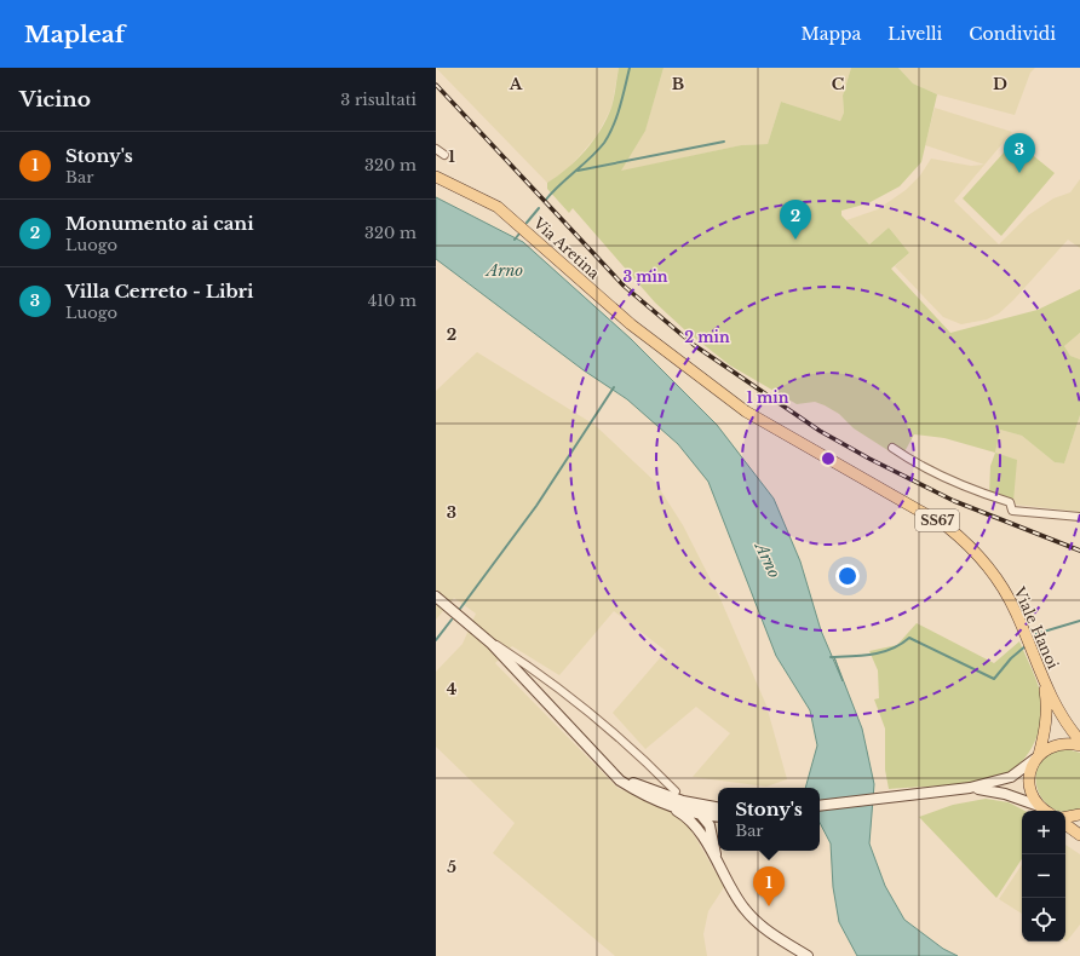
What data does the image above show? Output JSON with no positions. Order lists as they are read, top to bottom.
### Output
{
  "streets": {
    "main road": ["Via Aretina", "SS67", "Viale Hanoi"]
  },
  "crossings": [
    ["Via Aretina", "Viale Hanoi"]
  ],
  "water": ["Arno"],
  "page": {
    "header": "Mapleaf",
    "nav": ["Mappa", "Livelli", "Condividi"],
    "heading": ["Vicino", "3 risultati"],
    "list": [
      {
        "mark": "1",
        "name": "Stony's",
        "note": "Bar",
        "value": "320 m"
      },
      {
        "mark": "2",
        "name": "Monumento ai cani",
        "note": "Luogo",
        "value": "320 m"
      },
      {
        "mark": "3",
        "name": "Villa Cerreto - Libri",
        "note": "Luogo",
        "value": "410 m"
      }
    ],
    "pins": ["3", "2", "1"],
    "popup": ["Stony's", "Bar"],
    "map_buttons": ["+", "−"]
  },
  "grid": {
    "columns": [
      "A",
      "B",
      "C",
      "D"
    ],
    "rows": [
      "1",
      "2",
      "3",
      "4",
      "5"
    ]
  },
  "rings": ["3 min", "2 min", "1 min"]
}
